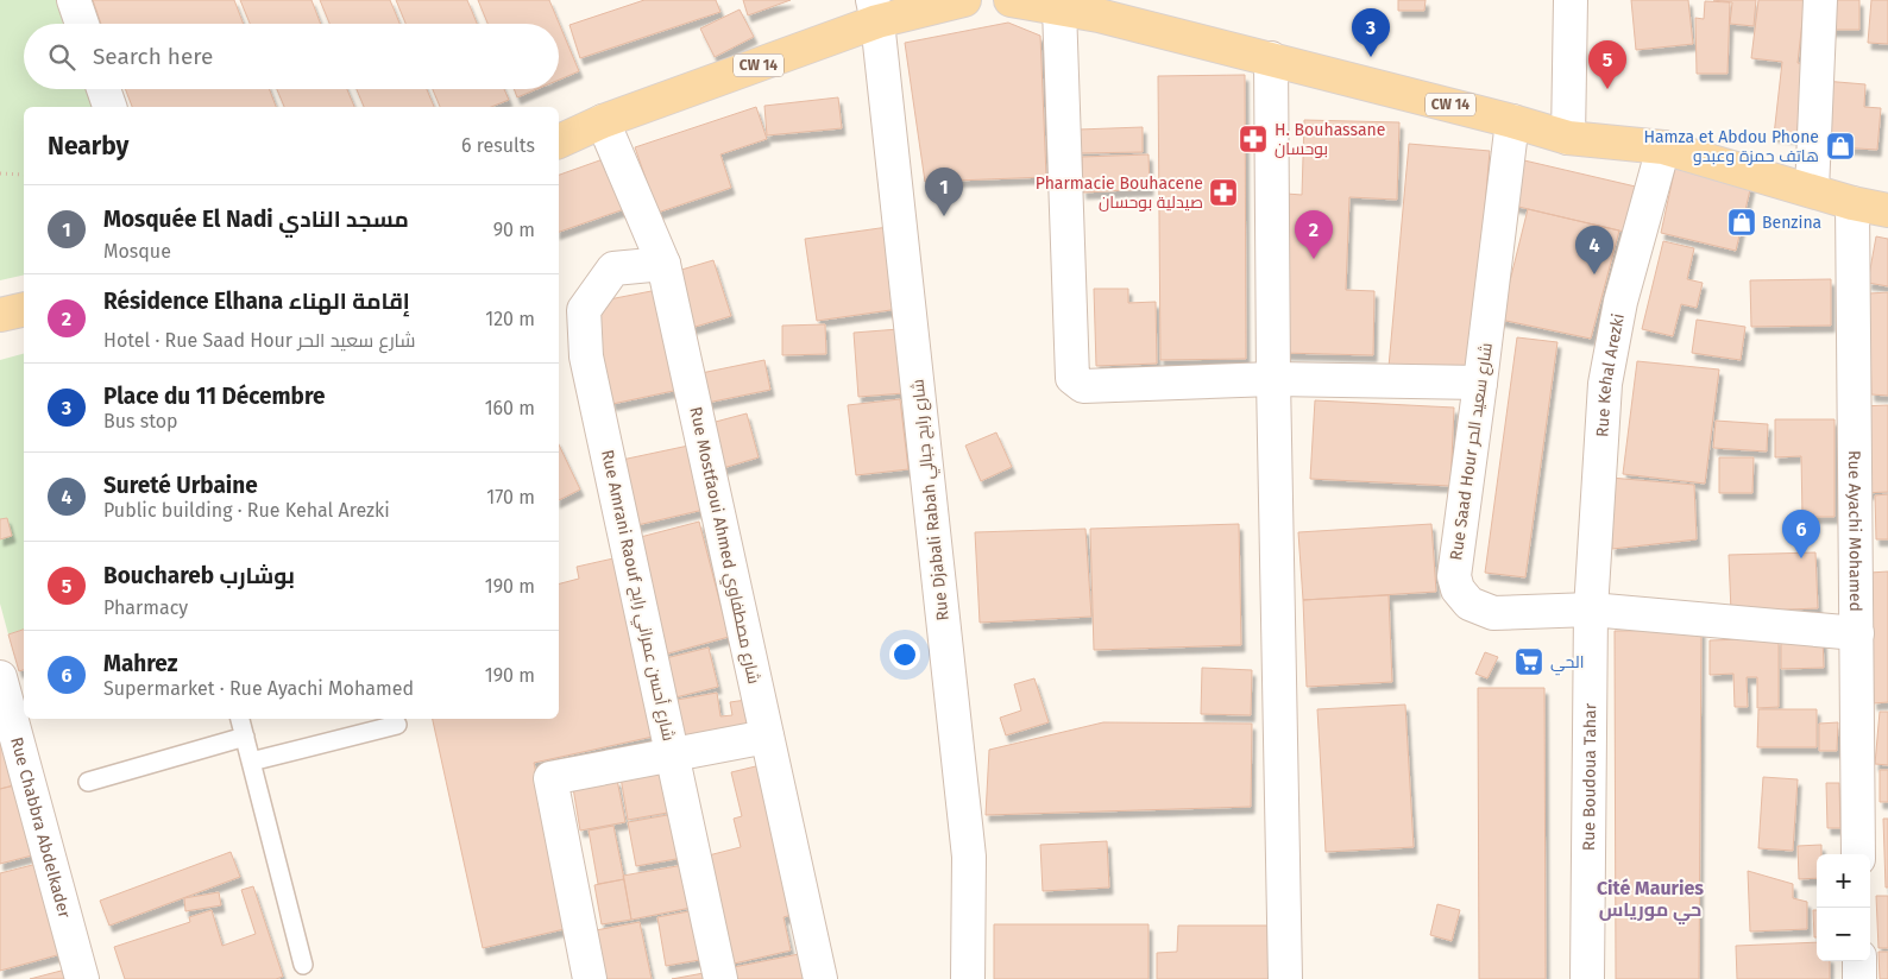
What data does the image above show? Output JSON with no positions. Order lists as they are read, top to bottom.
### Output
{
  "streets": {
    "main road": ["CW 14"],
    "street": [
      "Rue Kehal Arezki",
      "Rue Saad Hour شارع سعيد الحر",
      "Rue Djabali Rabah شارع رابح جبالي",
      "Rue Ayachi Mohamed",
      "Rue Mostfaoui Ahmed شارع مصطفاوي",
      "Rue Amrani Raouf شارع أحسن عمراني رابح",
      "Rue Boudoua Tahar",
      "Rue Chabbra Abdelkader"
    ]
  },
  "crossings": [
    ["CW 14", "Rue Kehal Arezki"],
    ["CW 14", "Rue Saad Hour شارع سعيد الحر"],
    ["CW 14", "Rue Djabali Rabah شارع رابح جبالي"],
    ["CW 14", "Rue Ayachi Mohamed"],
    ["CW 14", "Rue Mostfaoui Ahmed شارع مصطفاوي"],
    ["Rue Kehal Arezki", "Rue Saad Hour شارع سعيد الحر"],
    ["Rue Kehal Arezki", "Rue Boudoua Tahar"],
    ["Rue Saad Hour شارع سعيد الحر", "Rue Ayachi Mohamed"],
    ["Rue Saad Hour شارع سعيد الحر", "Rue Boudoua Tahar"],
    ["Rue Mostfaoui Ahmed شارع مصطفاوي", "Rue Amrani Raouf شارع أحسن عمراني رابح"]
  ],
  "districts": ["Cité Mauries حي مورياس"],
  "places": {
    "pharmacy": ["H. Bouhassane بوحسان", "Pharmacie Bouhacene صيدلية بوحسان"],
    "shop": ["Hamza et Abdou Phone هاتف حمزة وعبدو", "Benzina"],
    "supermarket": ["الحي"]
  },
  "page": {
    "pins": [
      "3",
      "5",
      "1",
      "2",
      "4",
      "6"
    ],
    "search": "Search here",
    "heading": ["Nearby", "6 results"],
    "list": [
      {
        "mark": "1",
        "name": "Mosquée El Nadi مسجد النادي",
        "note": "Mosque",
        "value": "90 m"
      },
      {
        "mark": "2",
        "name": "Résidence Elhana إقامة الهناء",
        "note": "Hotel · Rue Saad Hour شارع سعيد الحر",
        "value": "120 m"
      },
      {
        "mark": "3",
        "name": "Place du 11 Décembre",
        "note": "Bus stop",
        "value": "160 m"
      },
      {
        "mark": "4",
        "name": "Sureté Urbaine",
        "note": "Public building · Rue Kehal Arezki",
        "value": "170 m"
      },
      {
        "mark": "5",
        "name": "Bouchareb بوشارب",
        "note": "Pharmacy",
        "value": "190 m"
      },
      {
        "mark": "6",
        "name": "Mahrez",
        "note": "Supermarket · Rue Ayachi Mohamed",
        "value": "190 m"
      }
    ],
    "map_buttons": ["+", "−"]
  }
}
